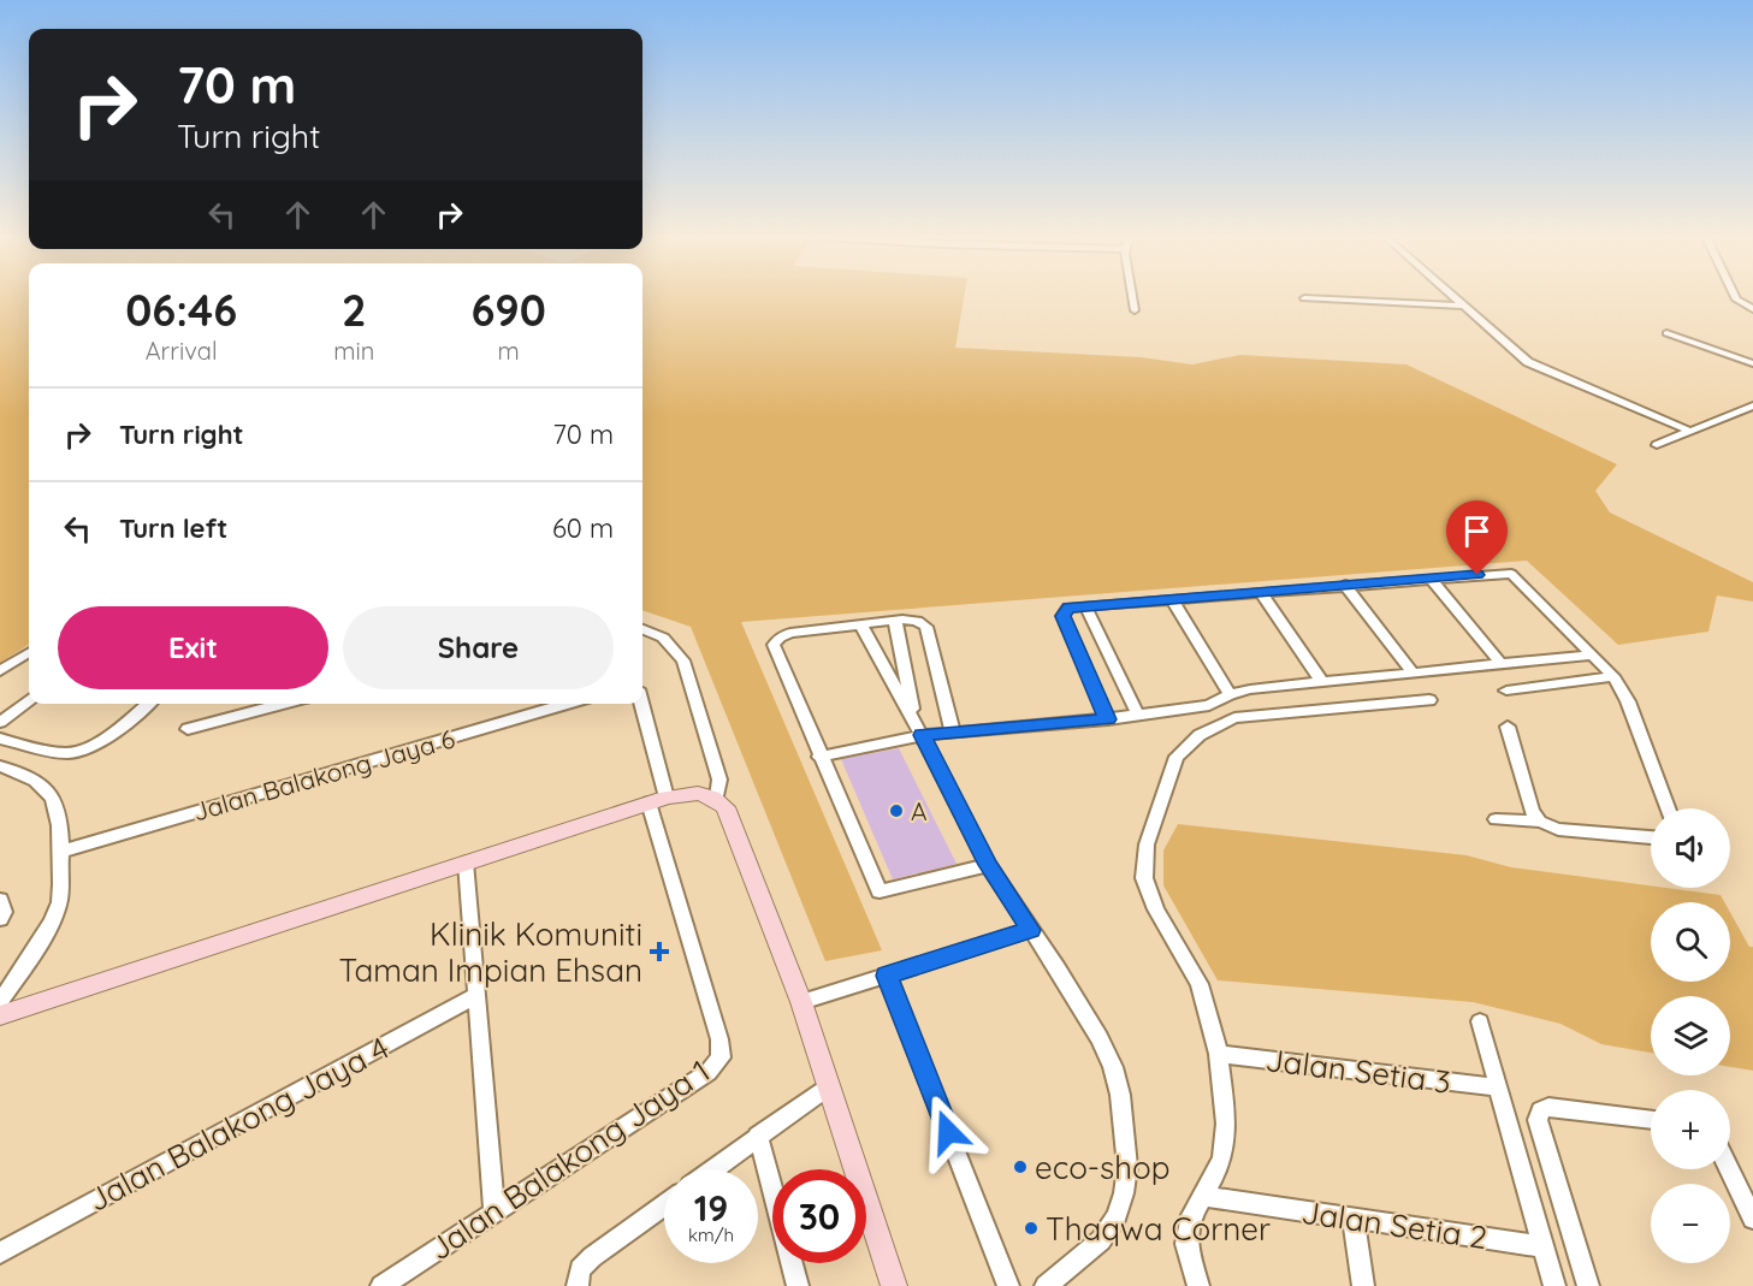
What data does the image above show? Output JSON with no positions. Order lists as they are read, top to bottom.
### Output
{
  "streets": {
    "street": [
      "Jalan Balakong Jaya 6",
      "Jalan Setia 3",
      "Jalan Balakong Jaya 4",
      "Jalan Balakong Jaya 1",
      "Jalan Setia 2"
    ]
  },
  "places": {
    "other": ["A", "eco-shop", "Thaqwa Corner"],
    "health": ["Klinik Komuniti Taman Impian Ehsan"]
  },
  "page": {
    "turn": ["70 m", "Turn right"],
    "eta": [
      "06:46",
      "Arrival",
      "2",
      "min",
      "690",
      "m"
    ],
    "list": [
      {
        "name": "Turn right",
        "value": "70 m"
      },
      {
        "name": "Turn left",
        "value": "60 m"
      }
    ],
    "buttons": ["Exit", "Share"],
    "map_buttons": ["+", "−"],
    "speed": "19 km/h",
    "limit": "30"
  }
}
